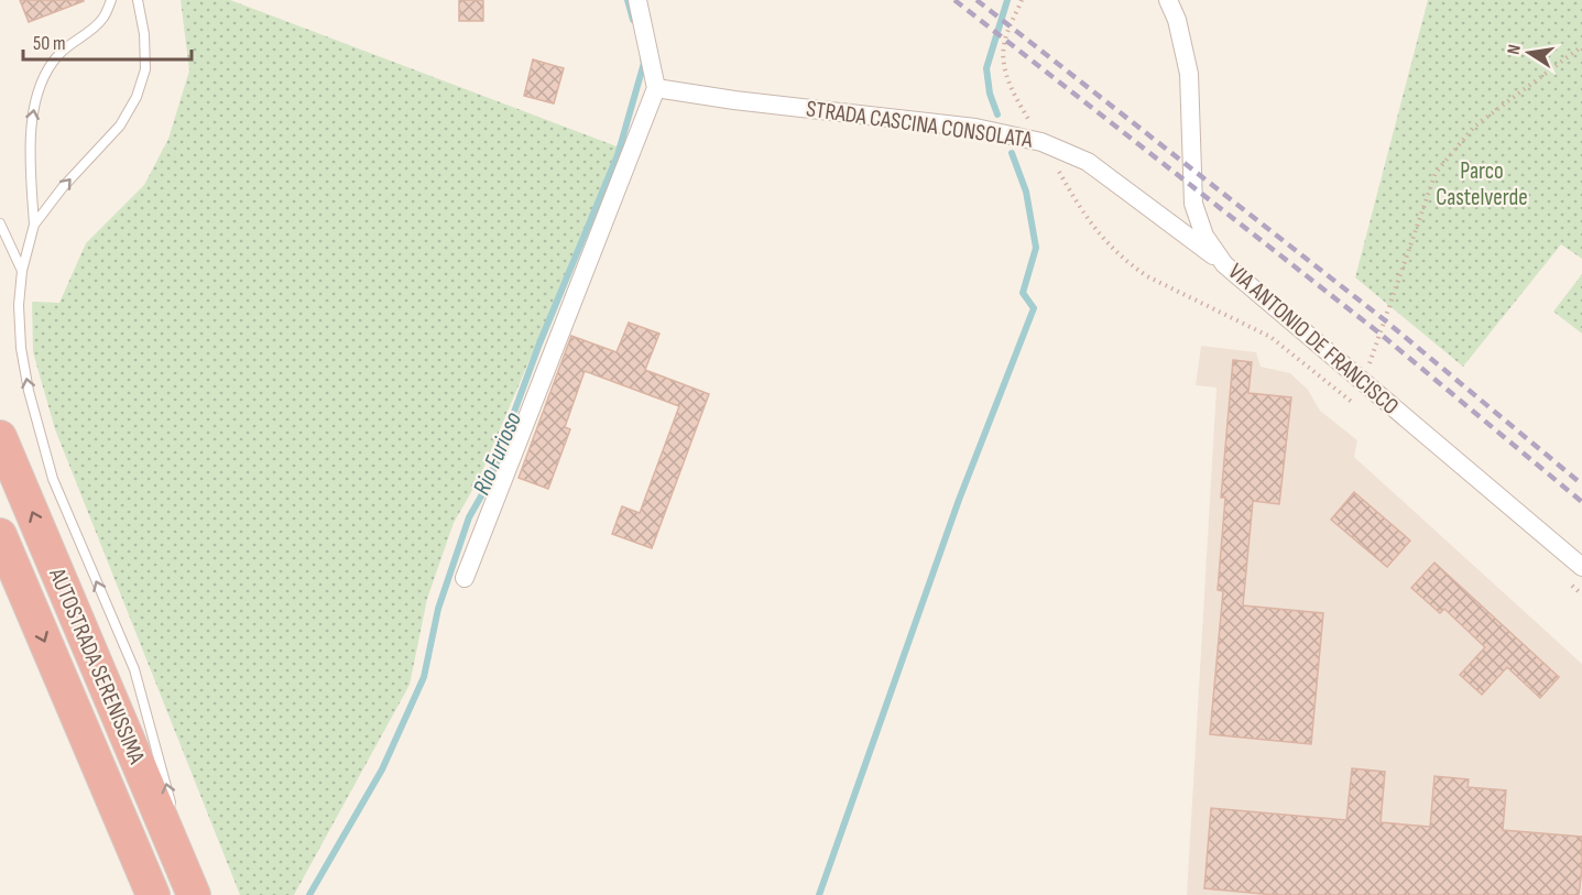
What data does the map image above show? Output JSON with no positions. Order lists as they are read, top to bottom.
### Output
{
  "streets": {
    "highway": ["AUTOSTRADA SERENISSIMA"],
    "street": ["STRADA CASCINA CONSOLATA", "VIA ANTONIO DE FRANCISCO"]
  },
  "crossings": [
    ["STRADA CASCINA CONSOLATA", "VIA ANTONIO DE FRANCISCO"]
  ],
  "water": ["Rio Furioso"],
  "parks": ["Parco Castelverde"],
  "scale_bar": "50 m",
  "north": "left"
}
